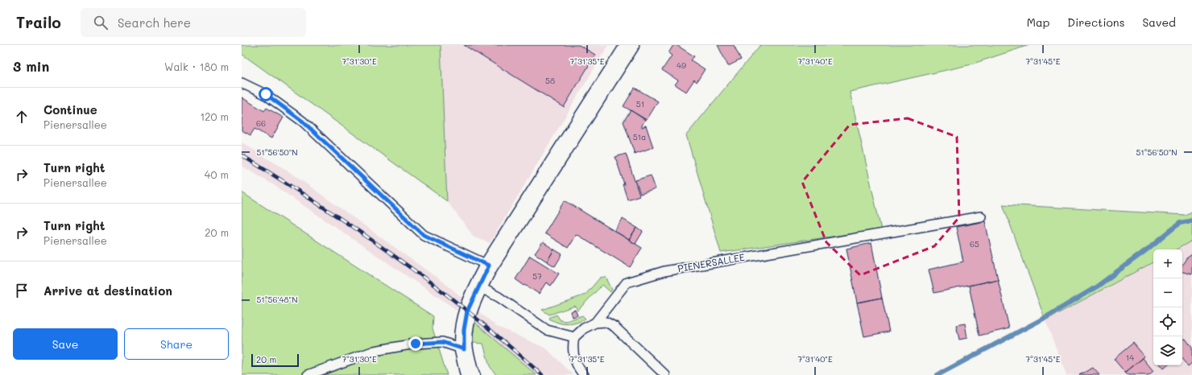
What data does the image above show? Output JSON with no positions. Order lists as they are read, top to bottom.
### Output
{
  "streets": {
    "lane": ["PIENERSALLEE"]
  },
  "house_numbers": [
    "49",
    "58",
    "51",
    "66",
    "51a",
    "65",
    "57",
    "14"
  ],
  "scale_bar": "20 m",
  "page": {
    "header": "Trailo",
    "search": "Search here",
    "nav": ["Map", "Directions", "Saved"],
    "heading": ["3 min", "Walk · 180 m"],
    "list": [
      ["Continue", "Pienersallee", "120 m"],
      ["Turn right", "Pienersallee", "40 m"],
      ["Turn right", "Pienersallee", "20 m"],
      "Arrive at destination"
    ],
    "map_buttons": ["+", "−"],
    "buttons": ["Save", "Share"],
    "scale": "20 m"
  },
  "coordinates": [
    "7°31'30\"E",
    "7°31'35\"E",
    "7°31'40\"E",
    "7°31'45\"E",
    "51°56'50\"N",
    "51°56'48\"N"
  ]
}
